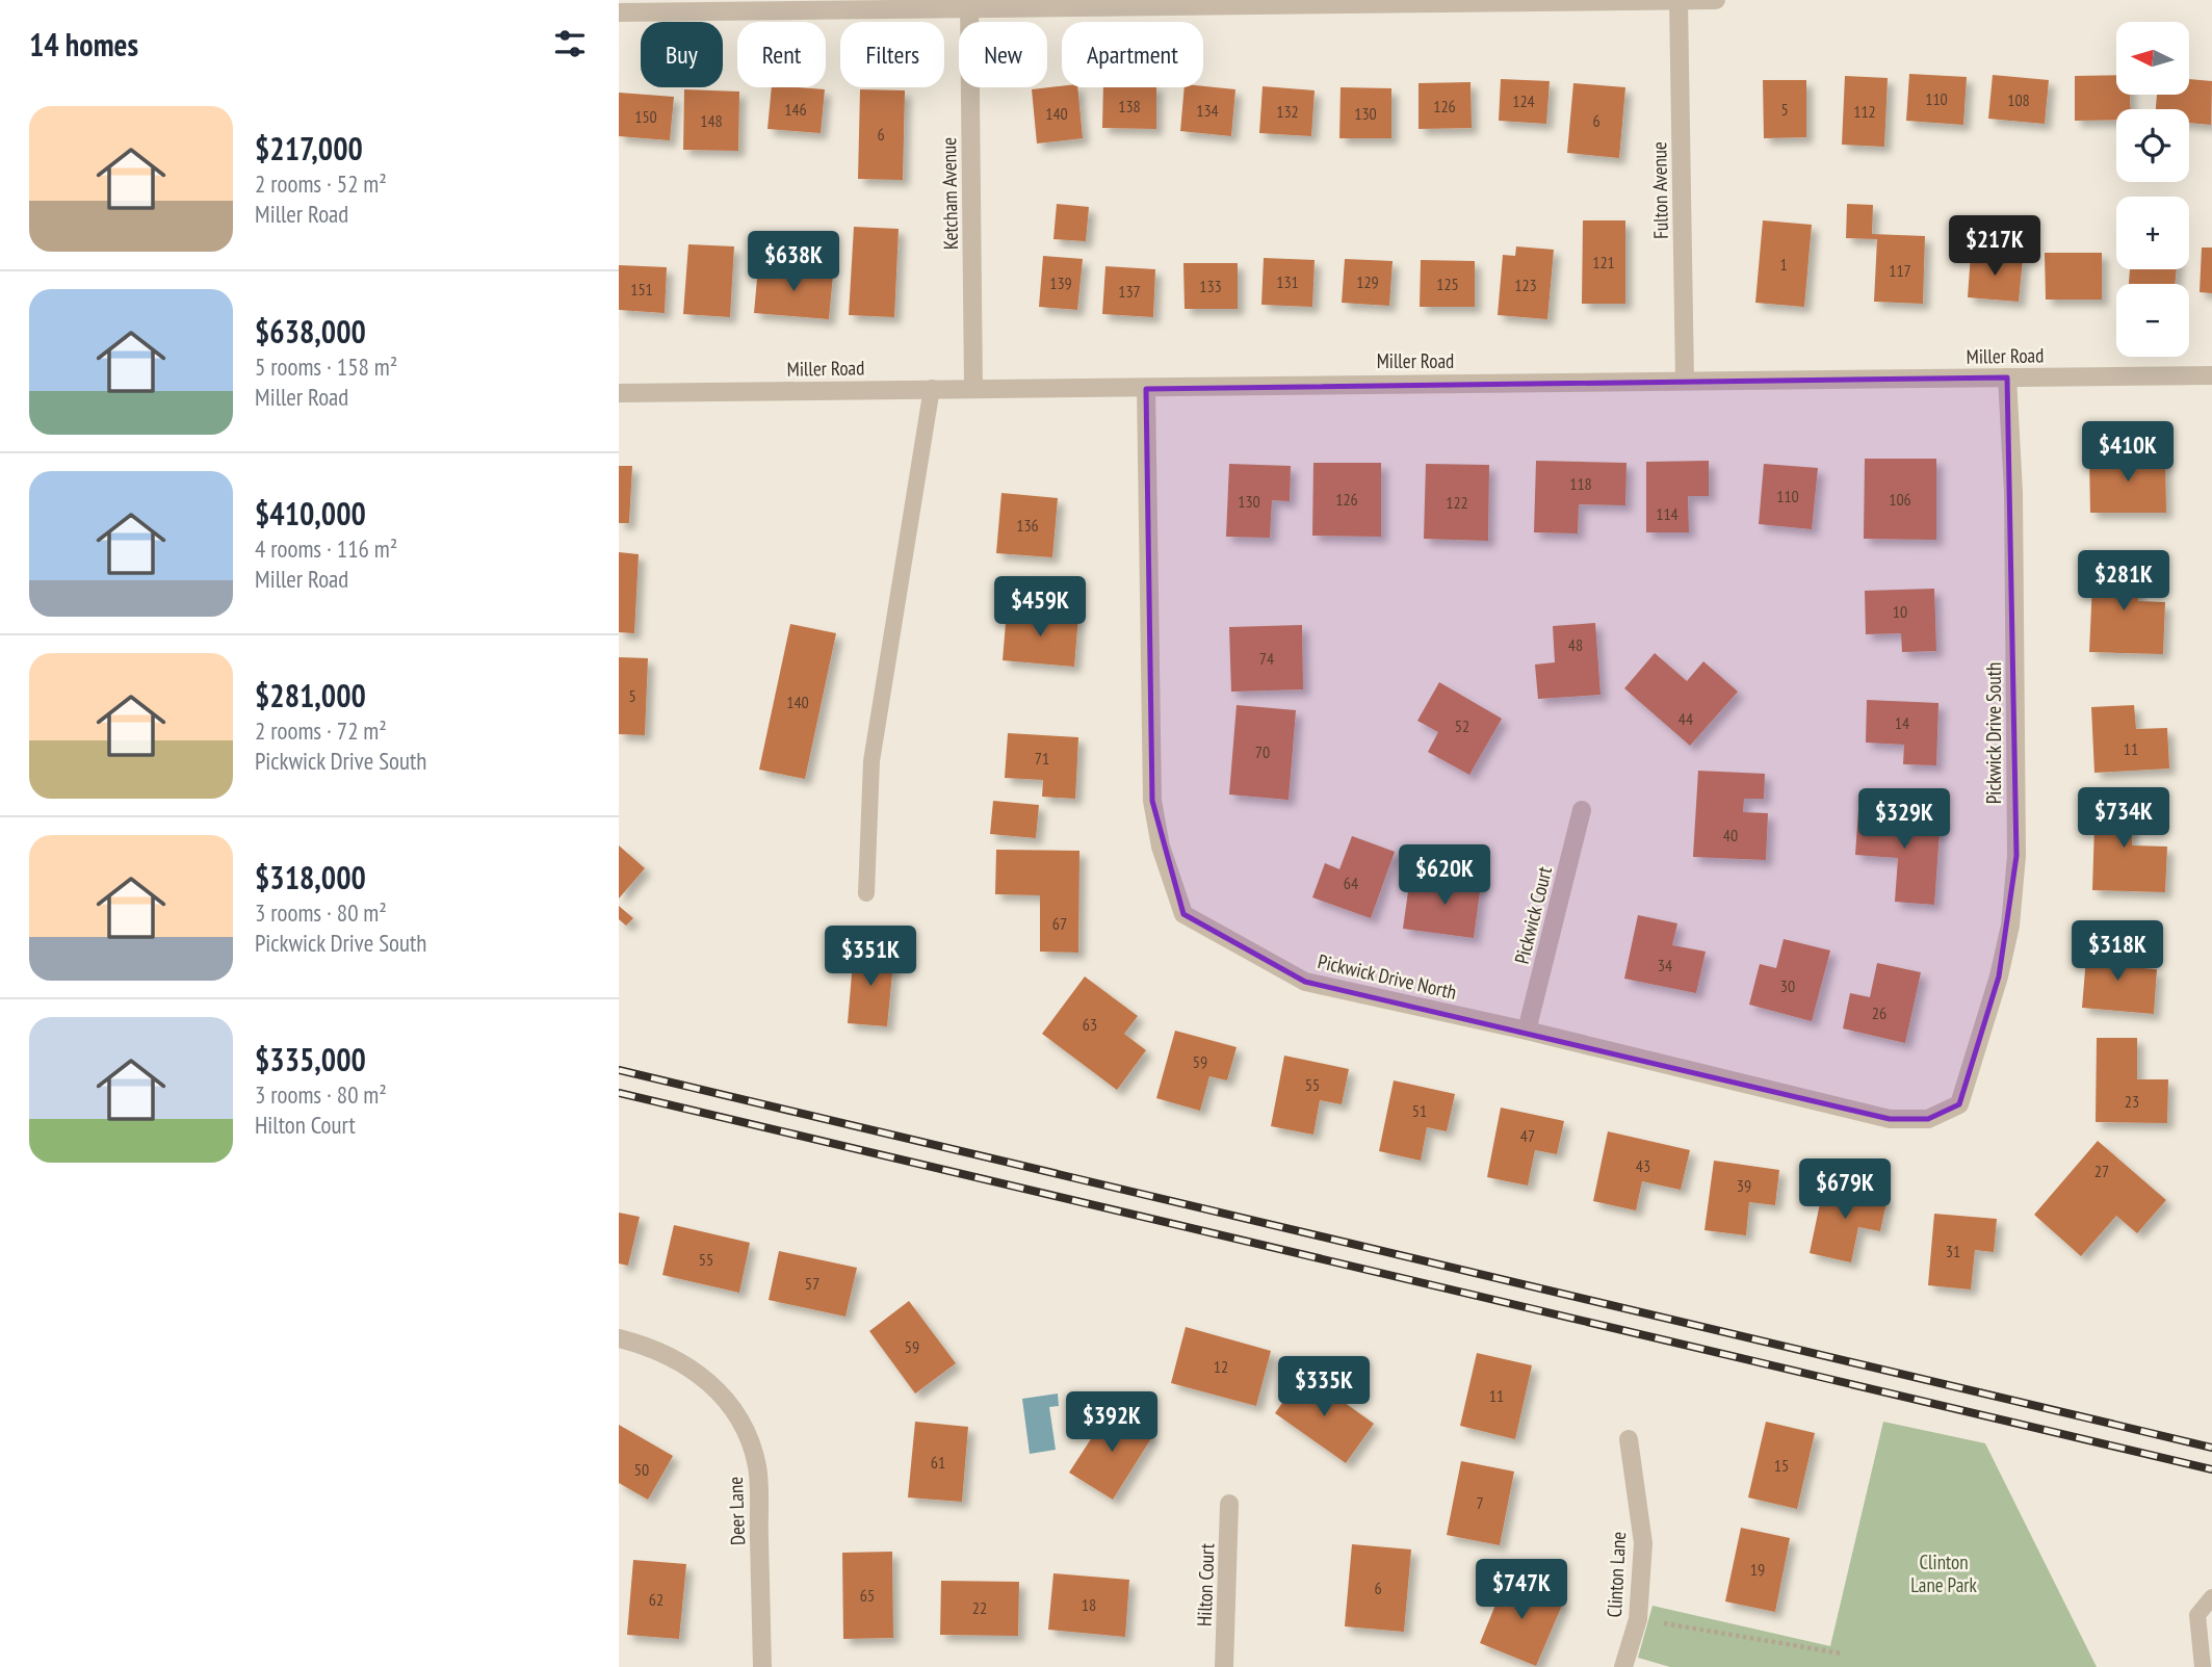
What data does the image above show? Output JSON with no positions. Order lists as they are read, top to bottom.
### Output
{
  "streets": {
    "street": [
      "Fulton Avenue",
      "Ketcham Avenue",
      "Miller Road",
      "Pickwick Drive South",
      "Pickwick Court",
      "Pickwick Drive North",
      "Deer Lane",
      "Clinton Lane",
      "Hilton Court"
    ]
  },
  "crossings": [
    ["Fulton Avenue", "Miller Road"],
    ["Ketcham Avenue", "Miller Road"],
    ["Miller Road", "Pickwick Drive South"],
    ["Miller Road", "Pickwick Drive North"],
    ["Pickwick Drive South", "Pickwick Drive North"],
    ["Pickwick Court", "Pickwick Drive North"]
  ],
  "parks": ["Clinton Lane Park"],
  "house_numbers": [
    "110",
    "108",
    "124",
    "138",
    "126",
    "146",
    "5",
    "134",
    "132",
    "112",
    "140",
    "130",
    "150",
    "148",
    "6",
    "6",
    "121",
    "1",
    "117",
    "131",
    "129",
    "139",
    "125",
    "123",
    "133",
    "151",
    "137",
    "118",
    "110",
    "126",
    "106",
    "130",
    "122",
    "114",
    "136",
    "10",
    "48",
    "74",
    "5",
    "140",
    "44",
    "14",
    "52",
    "11",
    "70",
    "71",
    "40",
    "64",
    "67",
    "34",
    "30",
    "26",
    "63",
    "59",
    "55",
    "23",
    "51",
    "47",
    "43",
    "27",
    "39",
    "31",
    "55",
    "57",
    "59",
    "12",
    "11",
    "61",
    "15",
    "50",
    "7",
    "19",
    "6",
    "65",
    "62",
    "18",
    "22"
  ],
  "north": "left",
  "page": {
    "heading": "14 homes",
    "map_buttons": ["+", "−"],
    "chip": [
      "Buy",
      "Rent",
      "Filters",
      "New",
      "Apartment"
    ],
    "list": [
      {
        "name": "$217,000",
        "note": "2 rooms · 52 m² · Miller Road"
      },
      {
        "name": "$638,000",
        "note": "5 rooms · 158 m² · Miller Road"
      },
      {
        "name": "$410,000",
        "note": "4 rooms · 116 m² · Miller Road"
      },
      {
        "name": "$281,000",
        "note": "2 rooms · 72 m² · Pickwick Drive South"
      },
      {
        "name": "$318,000",
        "note": "3 rooms · 80 m² · Pickwick Drive South"
      },
      {
        "name": "$335,000",
        "note": "3 rooms · 80 m² · Hilton Court"
      }
    ],
    "price": [
      "$217K",
      "$638K",
      "$410K",
      "$281K",
      "$459K",
      "$734K",
      "$329K",
      "$620K",
      "$318K",
      "$351K",
      "$679K",
      "$335K",
      "$392K",
      "$747K"
    ]
  }
}
